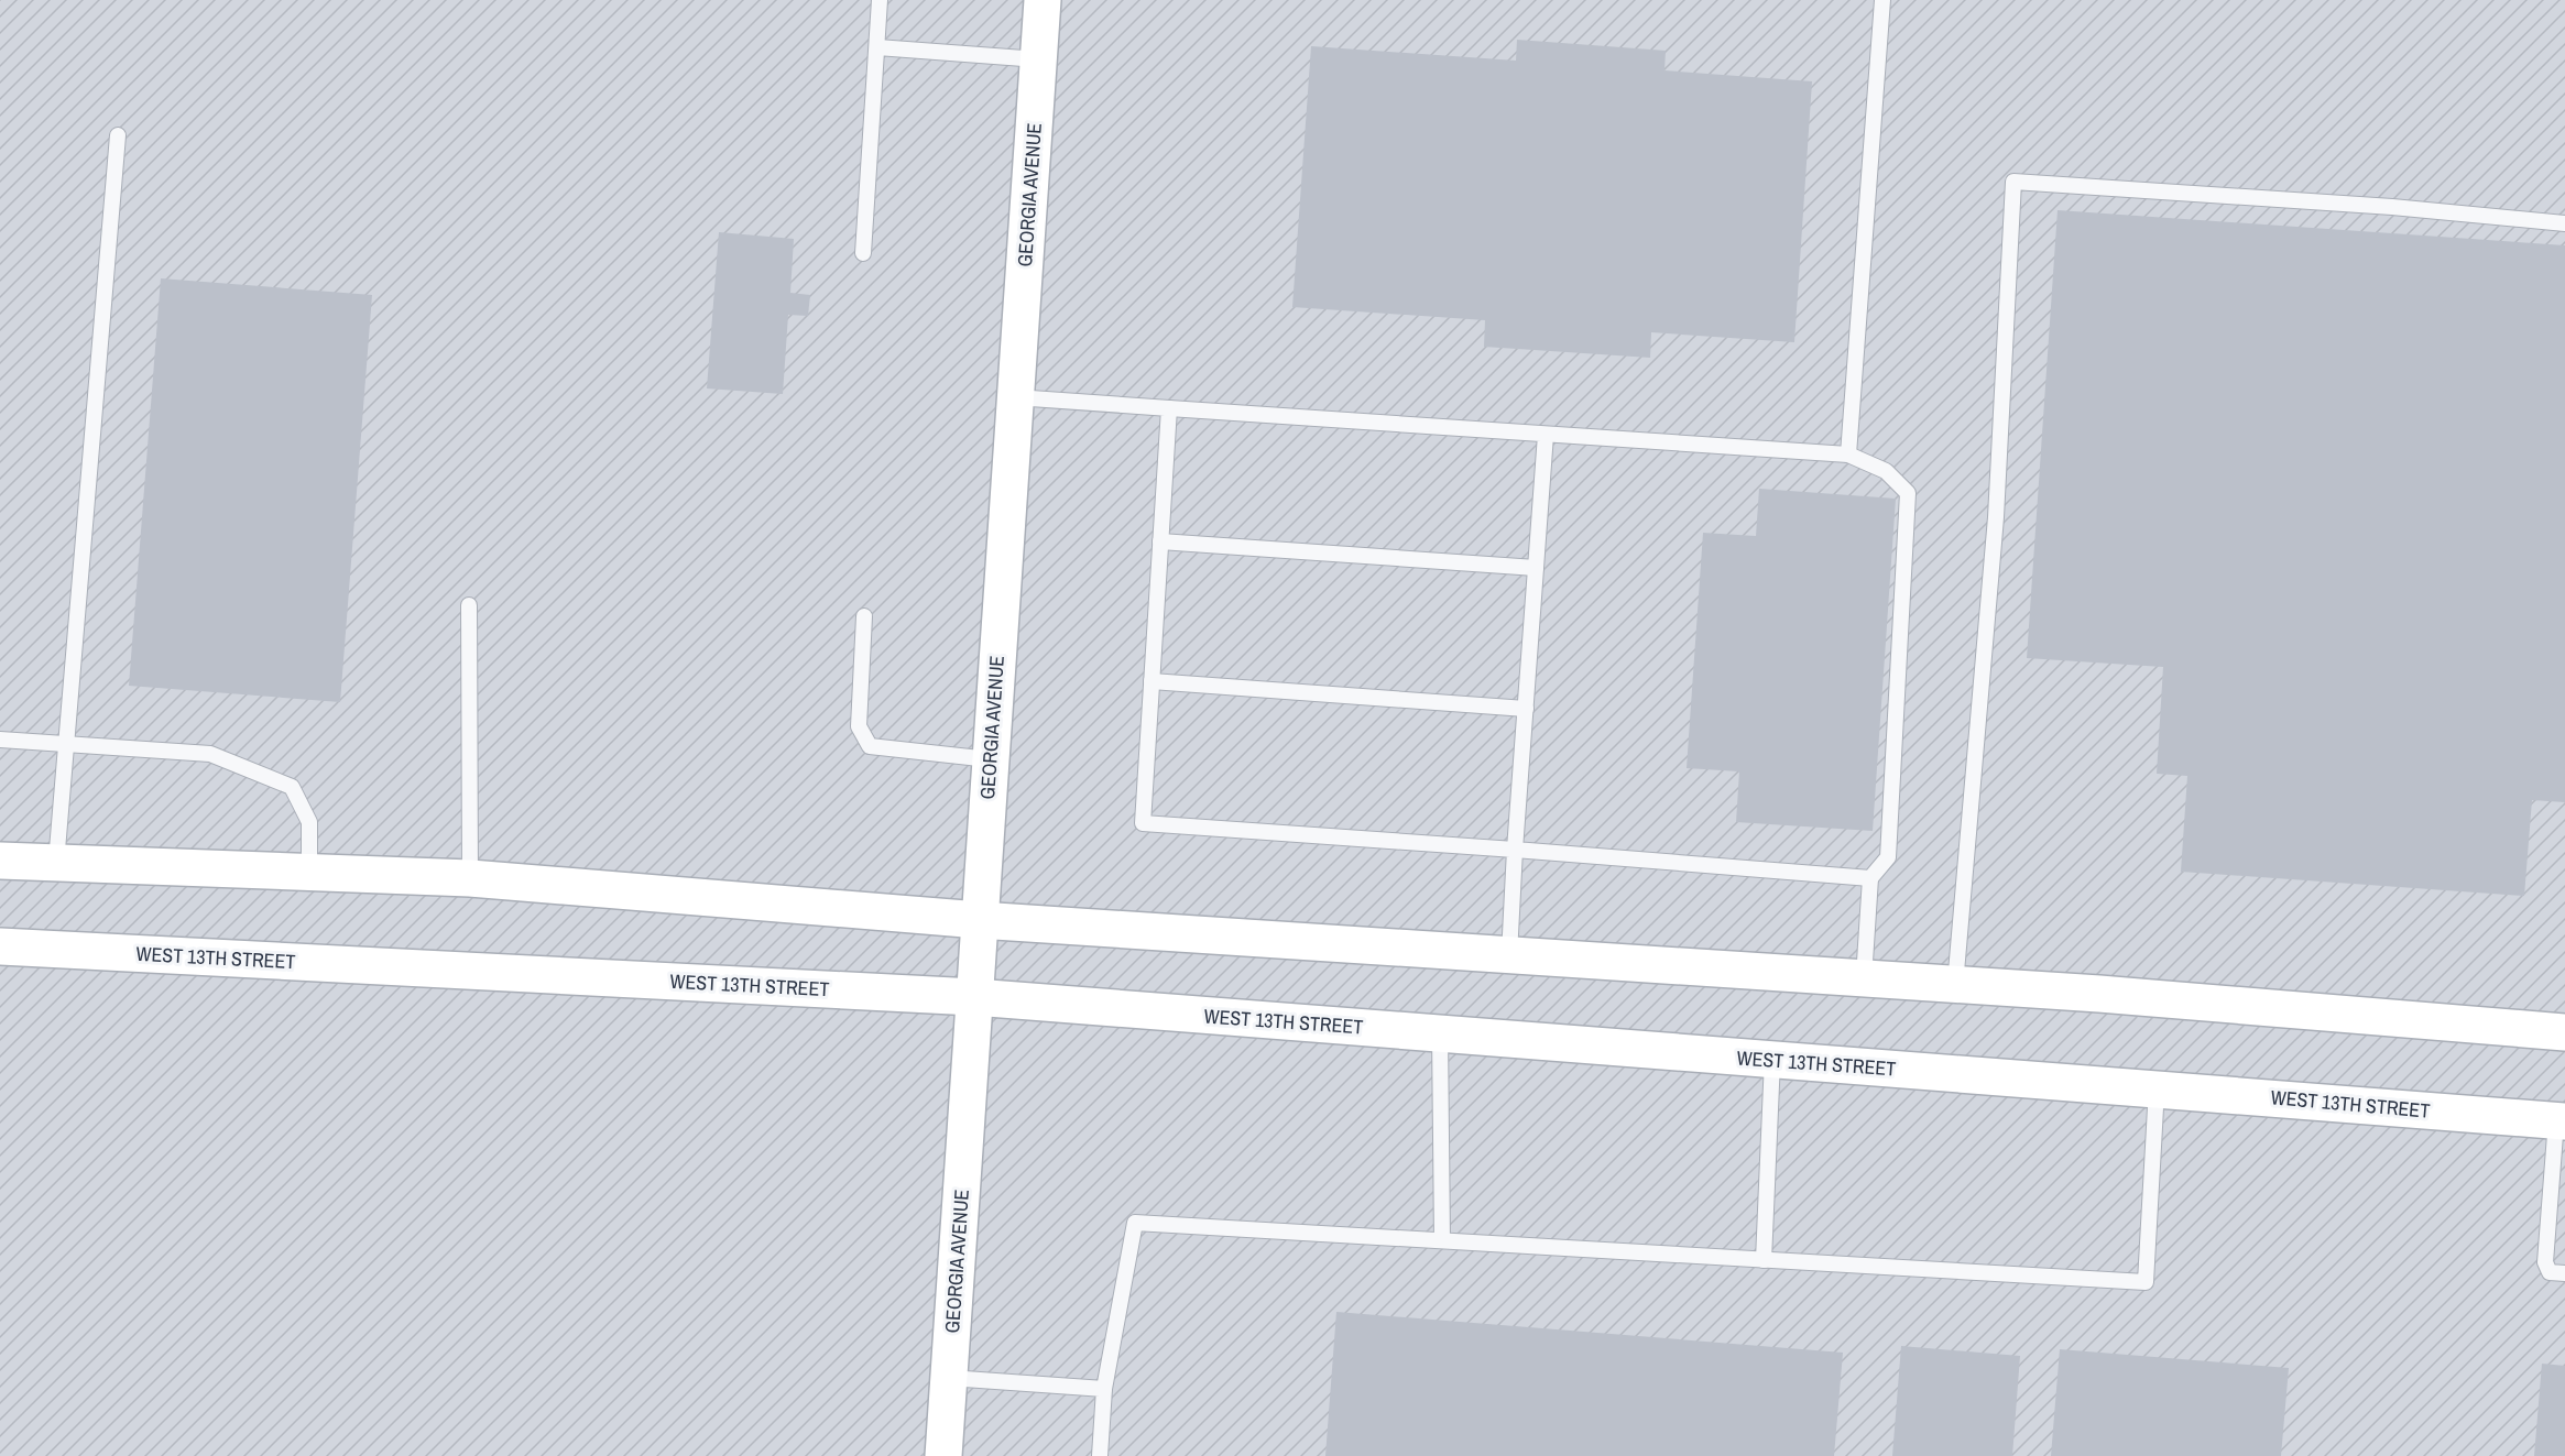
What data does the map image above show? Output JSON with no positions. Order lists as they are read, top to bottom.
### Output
{
  "streets": {
    "main road": ["GEORGIA AVENUE", "WEST 13TH STREET"]
  },
  "crossings": [
    ["GEORGIA AVENUE", "WEST 13TH STREET"]
  ]
}
